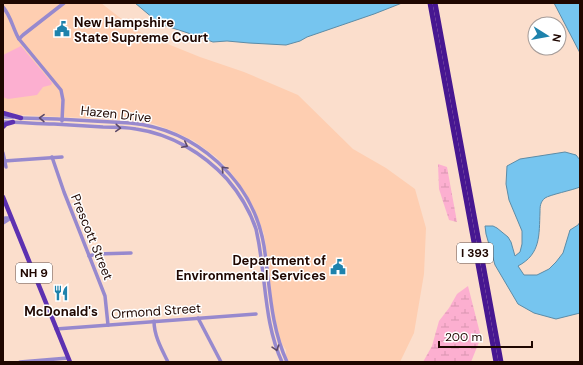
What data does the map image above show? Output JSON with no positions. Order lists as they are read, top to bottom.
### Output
{
  "streets": {
    "highway": ["I 393"],
    "main road": ["NH 9"],
    "street": ["Hazen Drive", "Prescott Street", "Ormond Street"]
  },
  "crossings": [
    ["Prescott Street", "Ormond Street"],
    ["NH 9", "Ormond Street"]
  ],
  "places": {
    "public building": ["New Hampshire State Supreme Court", "Department of Environmental Services"],
    "restaurant": ["McDonald's"]
  },
  "scale_bar": "200 m",
  "north": "right"
}
